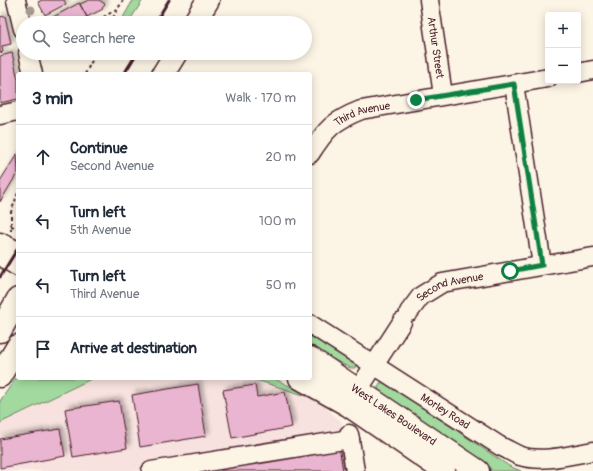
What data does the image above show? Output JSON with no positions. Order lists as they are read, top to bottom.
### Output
{
  "streets": {
    "main road": ["West Lakes Boulevard"],
    "street": [
      "Arthur Street",
      "Third Avenue",
      "Second Avenue",
      "Morley Road"
    ]
  },
  "crossings": [
    ["Arthur Street", "Third Avenue"],
    ["Second Avenue", "Morley Road"],
    ["Second Avenue", "West Lakes Boulevard"]
  ],
  "page": {
    "map_buttons": ["+", "−"],
    "search": "Search here",
    "heading": ["3 min", "Walk · 170 m"],
    "list": [
      ["Continue", "Second Avenue", "20 m"],
      ["Turn left", "5th Avenue", "100 m"],
      ["Turn left", "Third Avenue", "50 m"],
      "Arrive at destination"
    ]
  }
}
